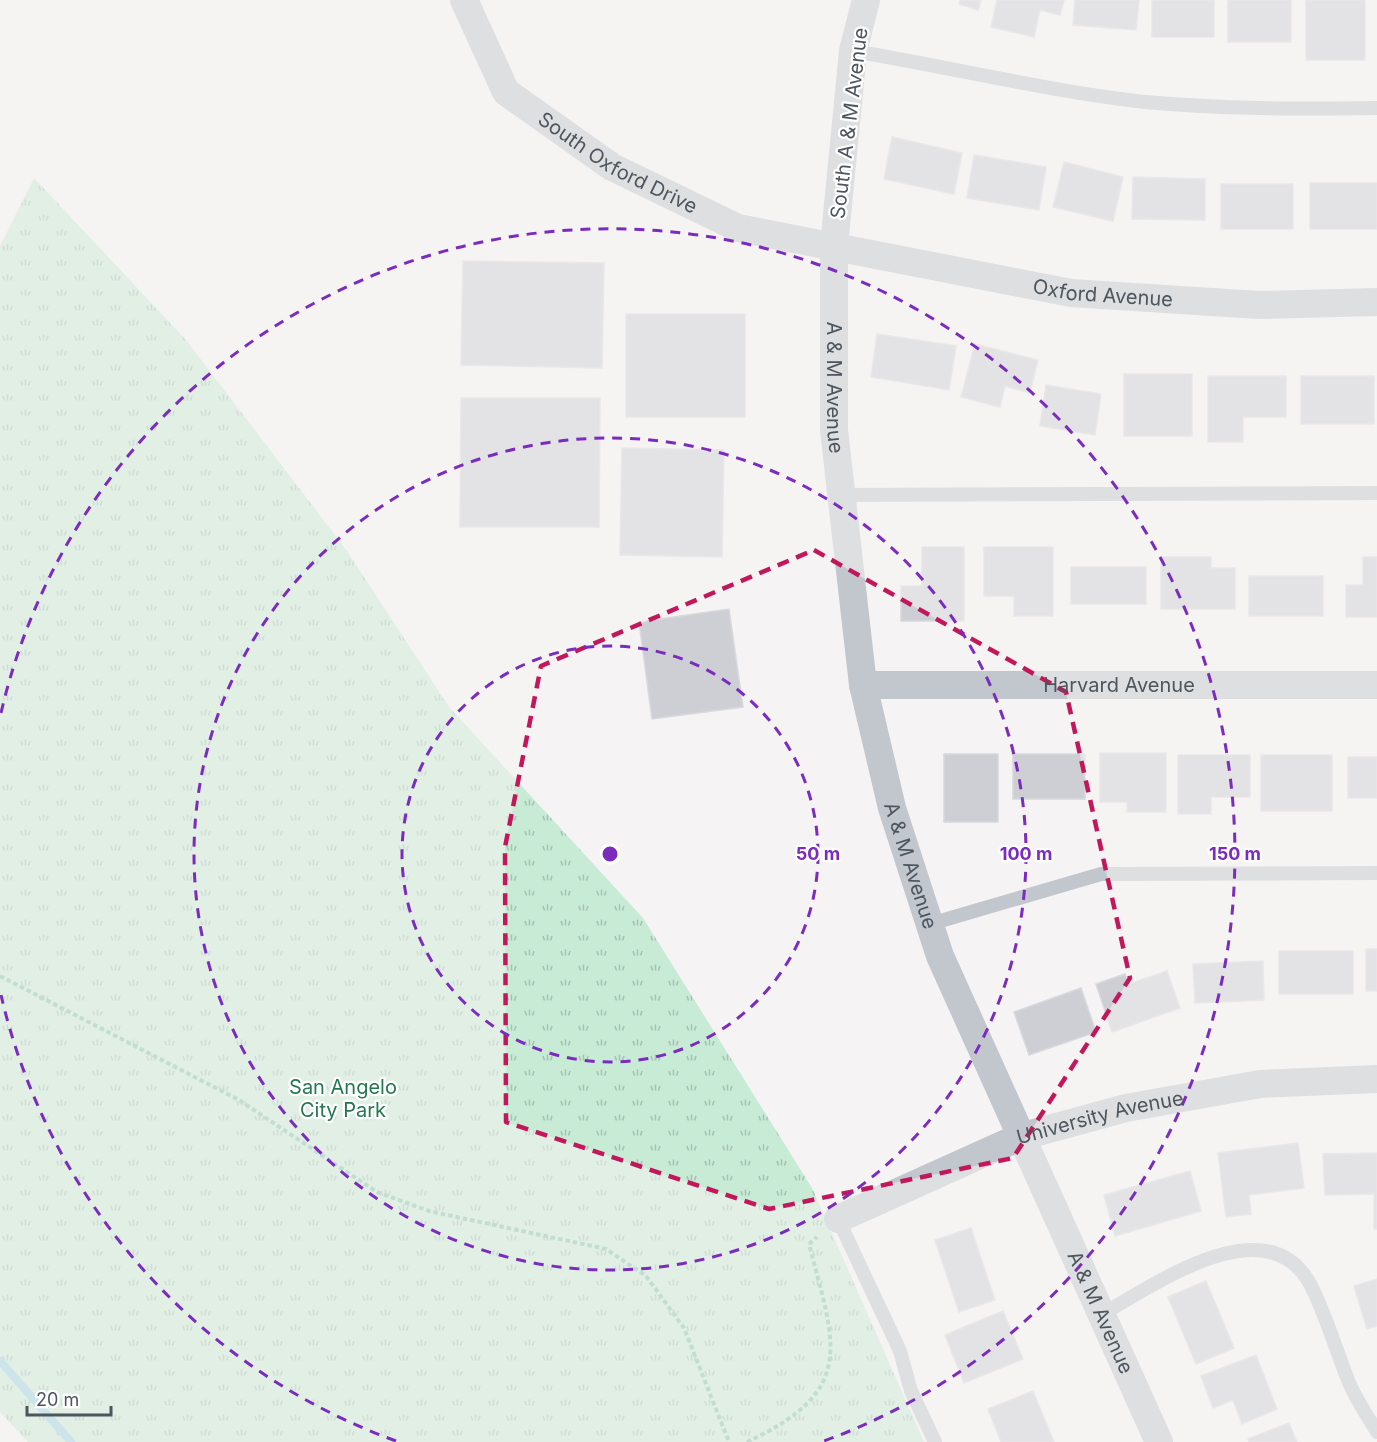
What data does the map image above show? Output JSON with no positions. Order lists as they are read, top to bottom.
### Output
{
  "streets": {
    "street": [
      "South A & M Avenue",
      "South Oxford Drive",
      "Oxford Avenue",
      "A & M Avenue",
      "Harvard Avenue",
      "University Avenue"
    ]
  },
  "crossings": [
    ["South A & M Avenue", "South Oxford Drive"],
    ["South A & M Avenue", "Oxford Avenue"],
    ["South A & M Avenue", "A & M Avenue"],
    ["South Oxford Drive", "Oxford Avenue"],
    ["South Oxford Drive", "A & M Avenue"],
    ["Oxford Avenue", "A & M Avenue"],
    ["A & M Avenue", "Harvard Avenue"],
    ["A & M Avenue", "University Avenue"]
  ],
  "parks": ["San Angelo City Park"],
  "scale_bar": "20 m",
  "rings": ["50 m", "100 m", "150 m"]
}
